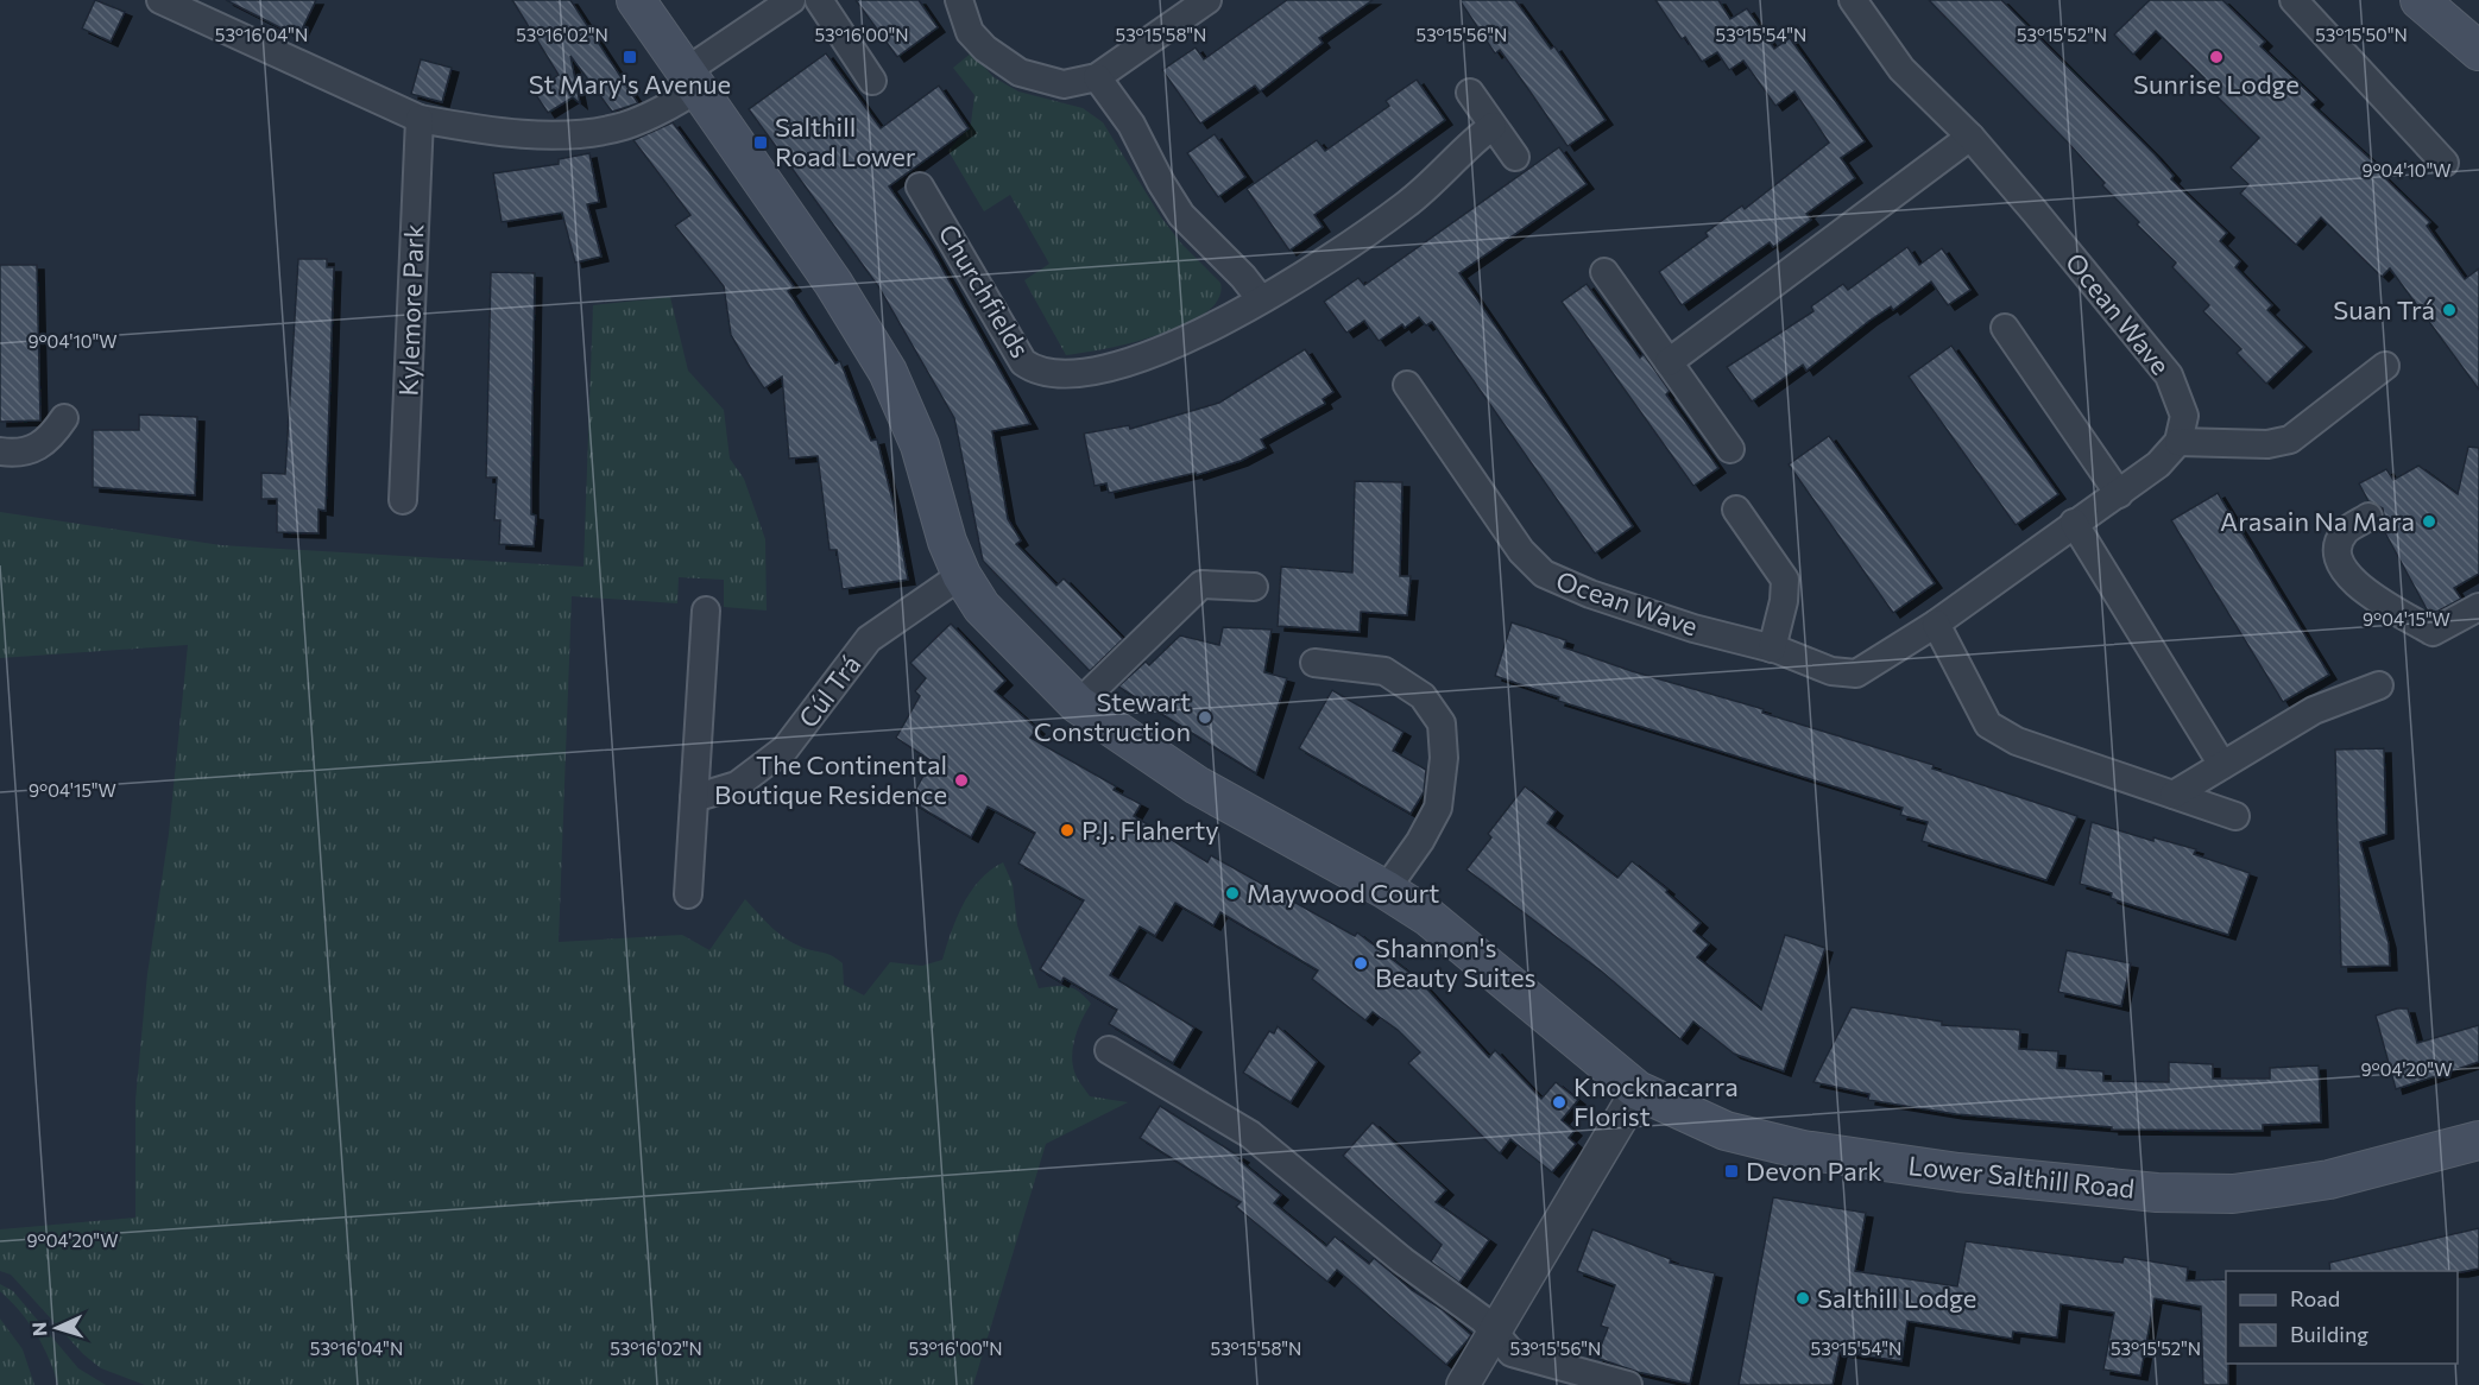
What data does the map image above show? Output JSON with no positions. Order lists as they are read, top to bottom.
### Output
{
  "streets": {
    "main road": ["Lower Salthill Road"],
    "street": [
      "Churchfields",
      "Kylemore Park",
      "Ocean Wave",
      "Cúl Trá"
    ]
  },
  "crossings": [
    ["Cúl Trá", "Lower Salthill Road"]
  ],
  "places": {
    "transit": ["St Mary's Avenue", "Salthill Road Lower", "Devon Park"],
    "other": [
      "Sunrise Lodge",
      "Suan Trá",
      "Arasain Na Mara",
      "Stewart Construction",
      "The Continental Boutique Residence",
      "P.J. Flaherty",
      "Maywood Court",
      "Shannon's Beauty Suites",
      "Knocknacarra Florist",
      "Salthill Lodge"
    ]
  },
  "legend": ["Road", "Building"],
  "north": "left",
  "coordinates": [
    "53°16'04\"N",
    "53°16'02\"N",
    "53°16'00\"N",
    "53°15'58\"N",
    "53°15'56\"N",
    "53°15'54\"N",
    "53°15'52\"N",
    "53°15'50\"N",
    "9°04'10\"W",
    "9°04'15\"W",
    "9°04'20\"W"
  ]
}
